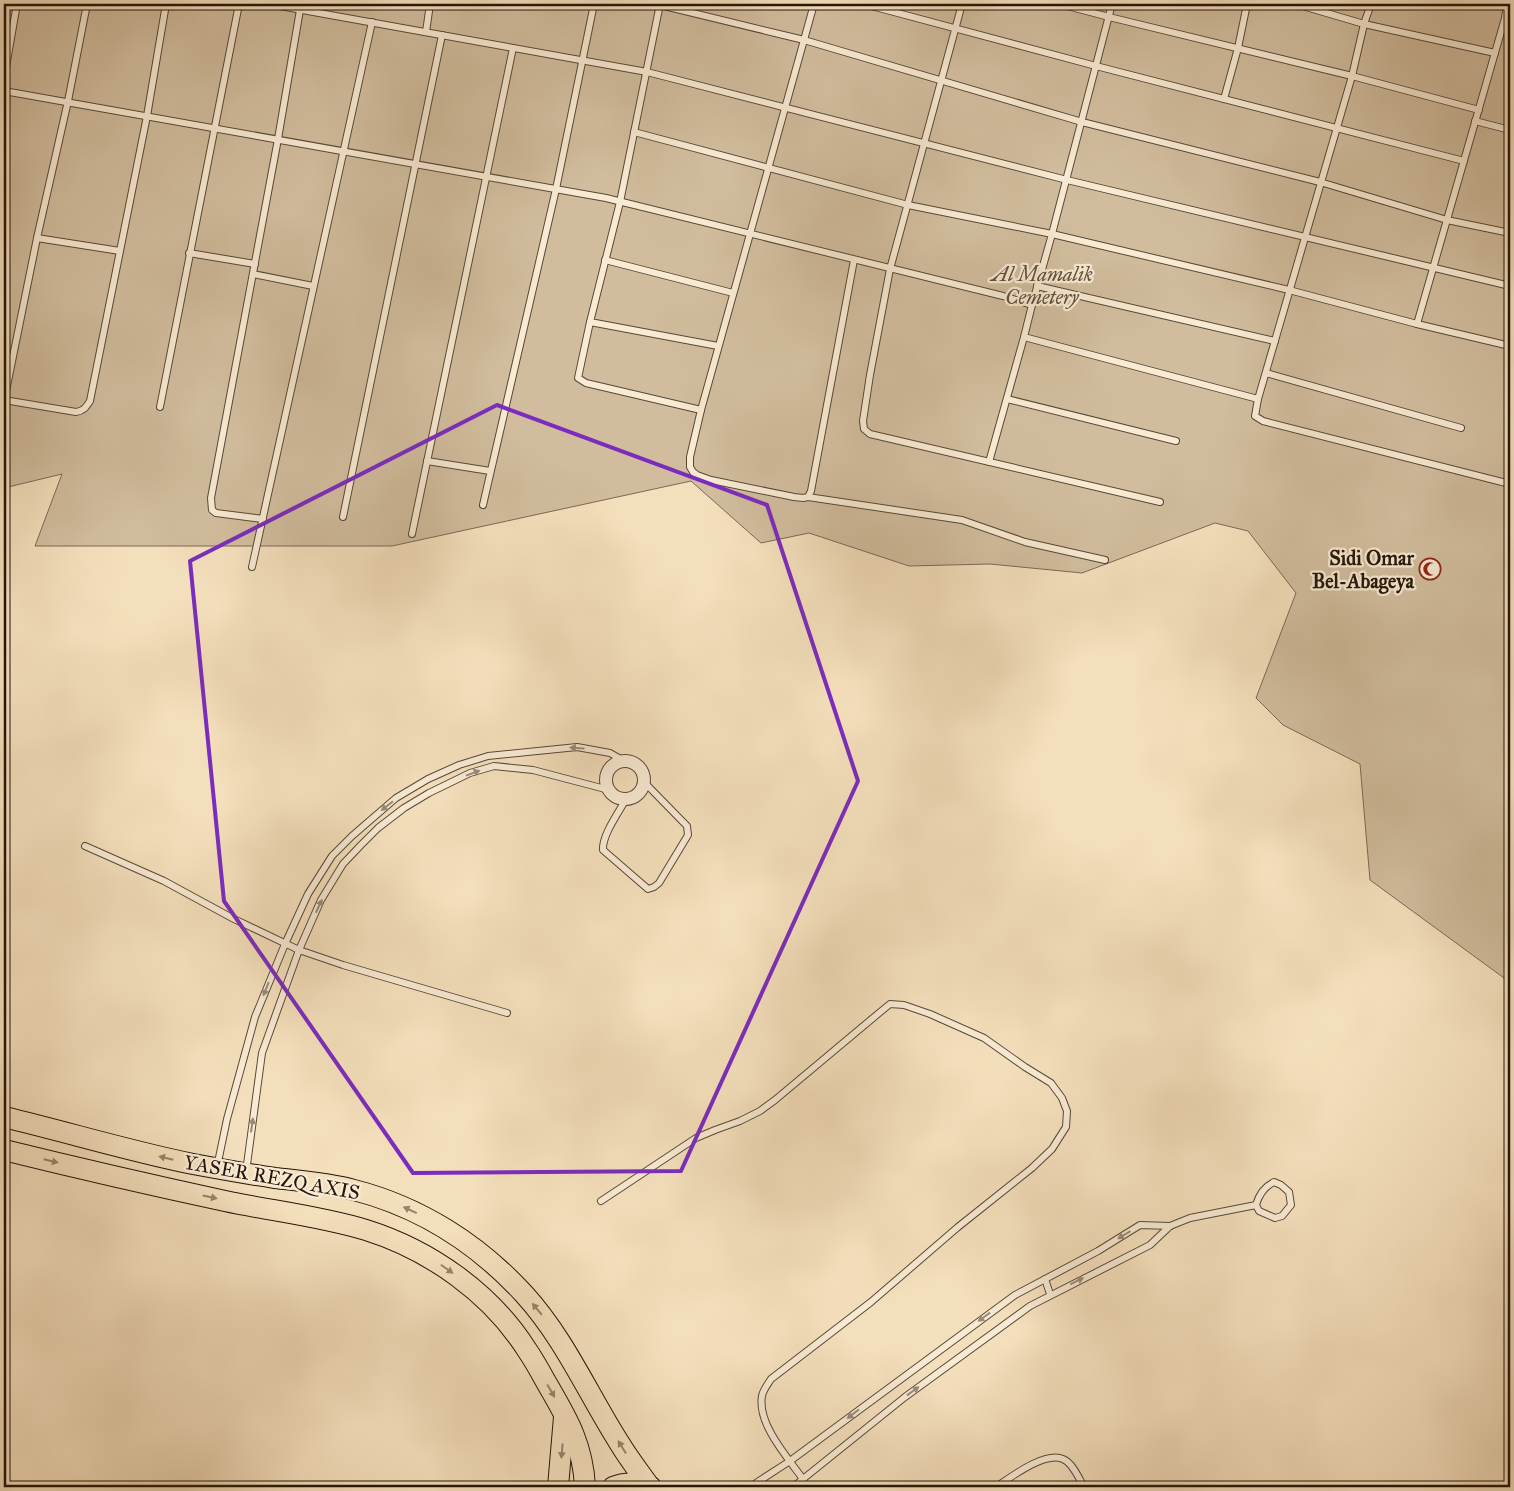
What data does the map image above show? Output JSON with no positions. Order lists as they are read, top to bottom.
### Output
{
  "streets": {
    "main road": ["YASER REZQ AXIS"]
  },
  "parks": ["Al Mamalik Cemetery"],
  "places": {
    "mosque": ["Sidi Omar Bel-Abageya"]
  }
}
